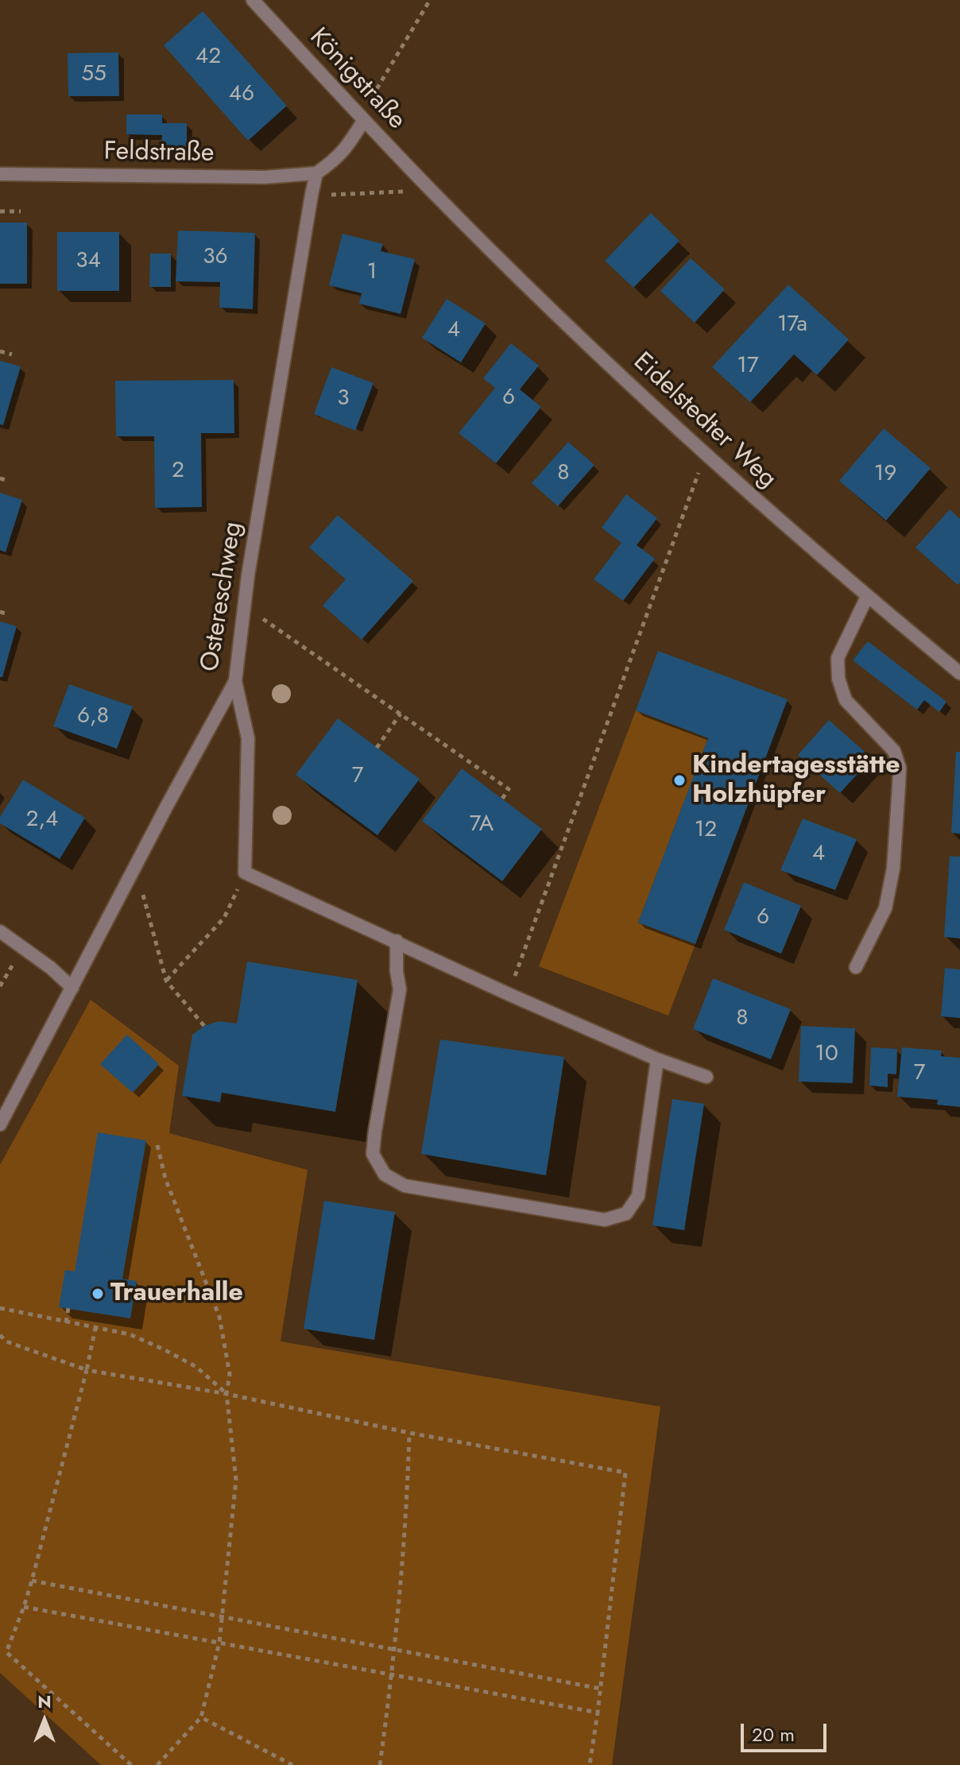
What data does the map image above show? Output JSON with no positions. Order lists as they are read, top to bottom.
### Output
{
  "streets": {
    "street": [
      "Königstraße",
      "Feldstraße",
      "Eidelstedter Weg",
      "Ostereschweg"
    ]
  },
  "crossings": [
    ["Königstraße", "Eidelstedter Weg"],
    ["Feldstraße", "Ostereschweg"]
  ],
  "places": ["Kindertagesstätte Holzhüpfer", "Trauerhalle"],
  "house_numbers": [
    "42",
    "55",
    "46",
    "36",
    "34",
    "1",
    "17a",
    "4",
    "17",
    "6",
    "3",
    "2",
    "8",
    "19",
    "6,8",
    "7",
    "2,4",
    "7A",
    "12",
    "4",
    "6",
    "8",
    "10",
    "7"
  ],
  "scale_bar": "20 m",
  "north": "top"
}
